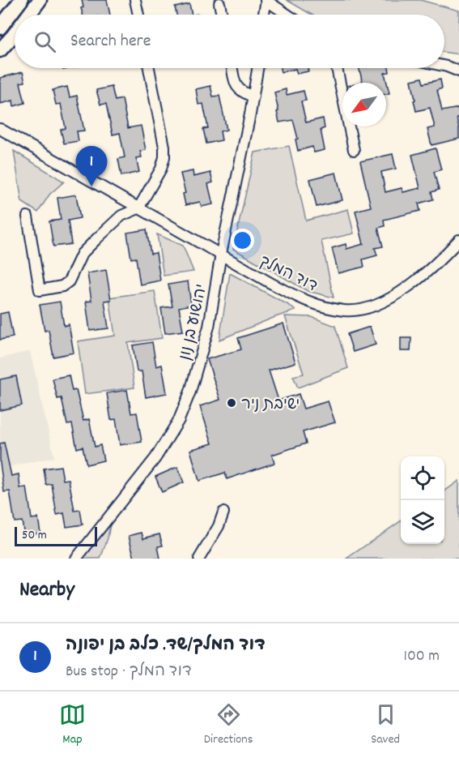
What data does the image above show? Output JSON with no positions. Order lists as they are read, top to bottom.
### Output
{
  "streets": {
    "street": ["דוד המלך", "יהושוע בן נון"]
  },
  "crossings": [
    ["דוד המלך", "יהושוע בן נון"]
  ],
  "places": ["ישיבת ניר"],
  "scale_bar": "50 m",
  "north": "bottom left",
  "page": {
    "search": "Search here",
    "pins": "1",
    "scale": "50 m",
    "heading": "Nearby",
    "list": [
      {
        "mark": "1",
        "name": "דוד המלך/שד. כלב בן יפונה",
        "note": "Bus stop · דוד המלך",
        "value": "100 m"
      }
    ],
    "nav": ["Map", "Directions", "Saved"]
  }
}
